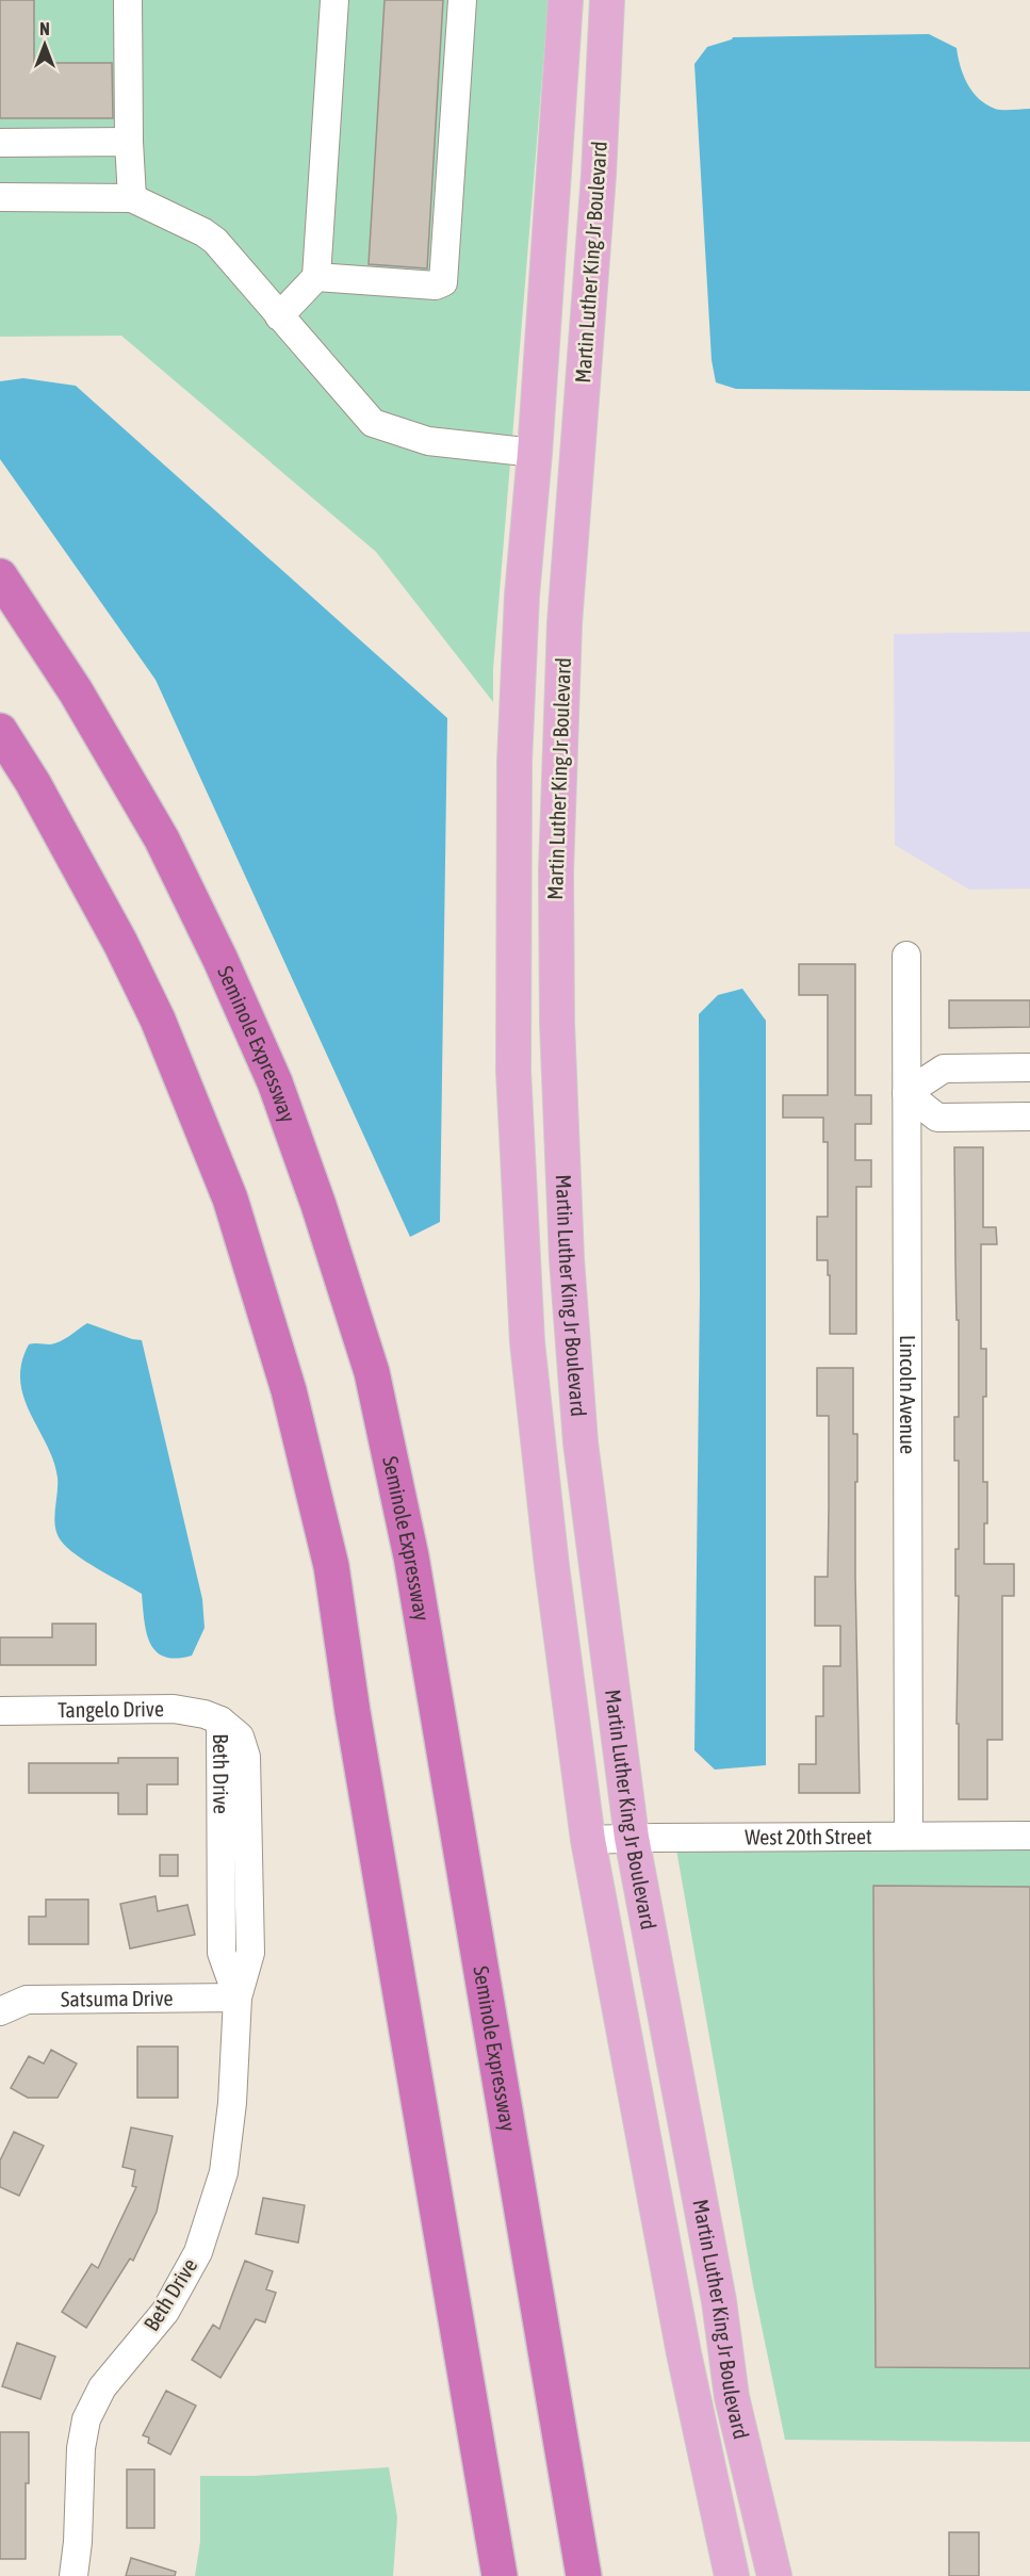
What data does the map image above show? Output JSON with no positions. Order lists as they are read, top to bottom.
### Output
{
  "streets": {
    "highway": ["Seminole Expressway"],
    "main road": ["Martin Luther King Jr Boulevard"],
    "street": [
      "Lincoln Avenue",
      "Tangelo Drive",
      "Beth Drive",
      "West 20th Street",
      "Satsuma Drive"
    ]
  },
  "crossings": [
    ["Martin Luther King Jr Boulevard", "West 20th Street"],
    ["Lincoln Avenue", "West 20th Street"],
    ["Tangelo Drive", "Beth Drive"],
    ["Beth Drive", "Satsuma Drive"]
  ],
  "north": "top"
}
